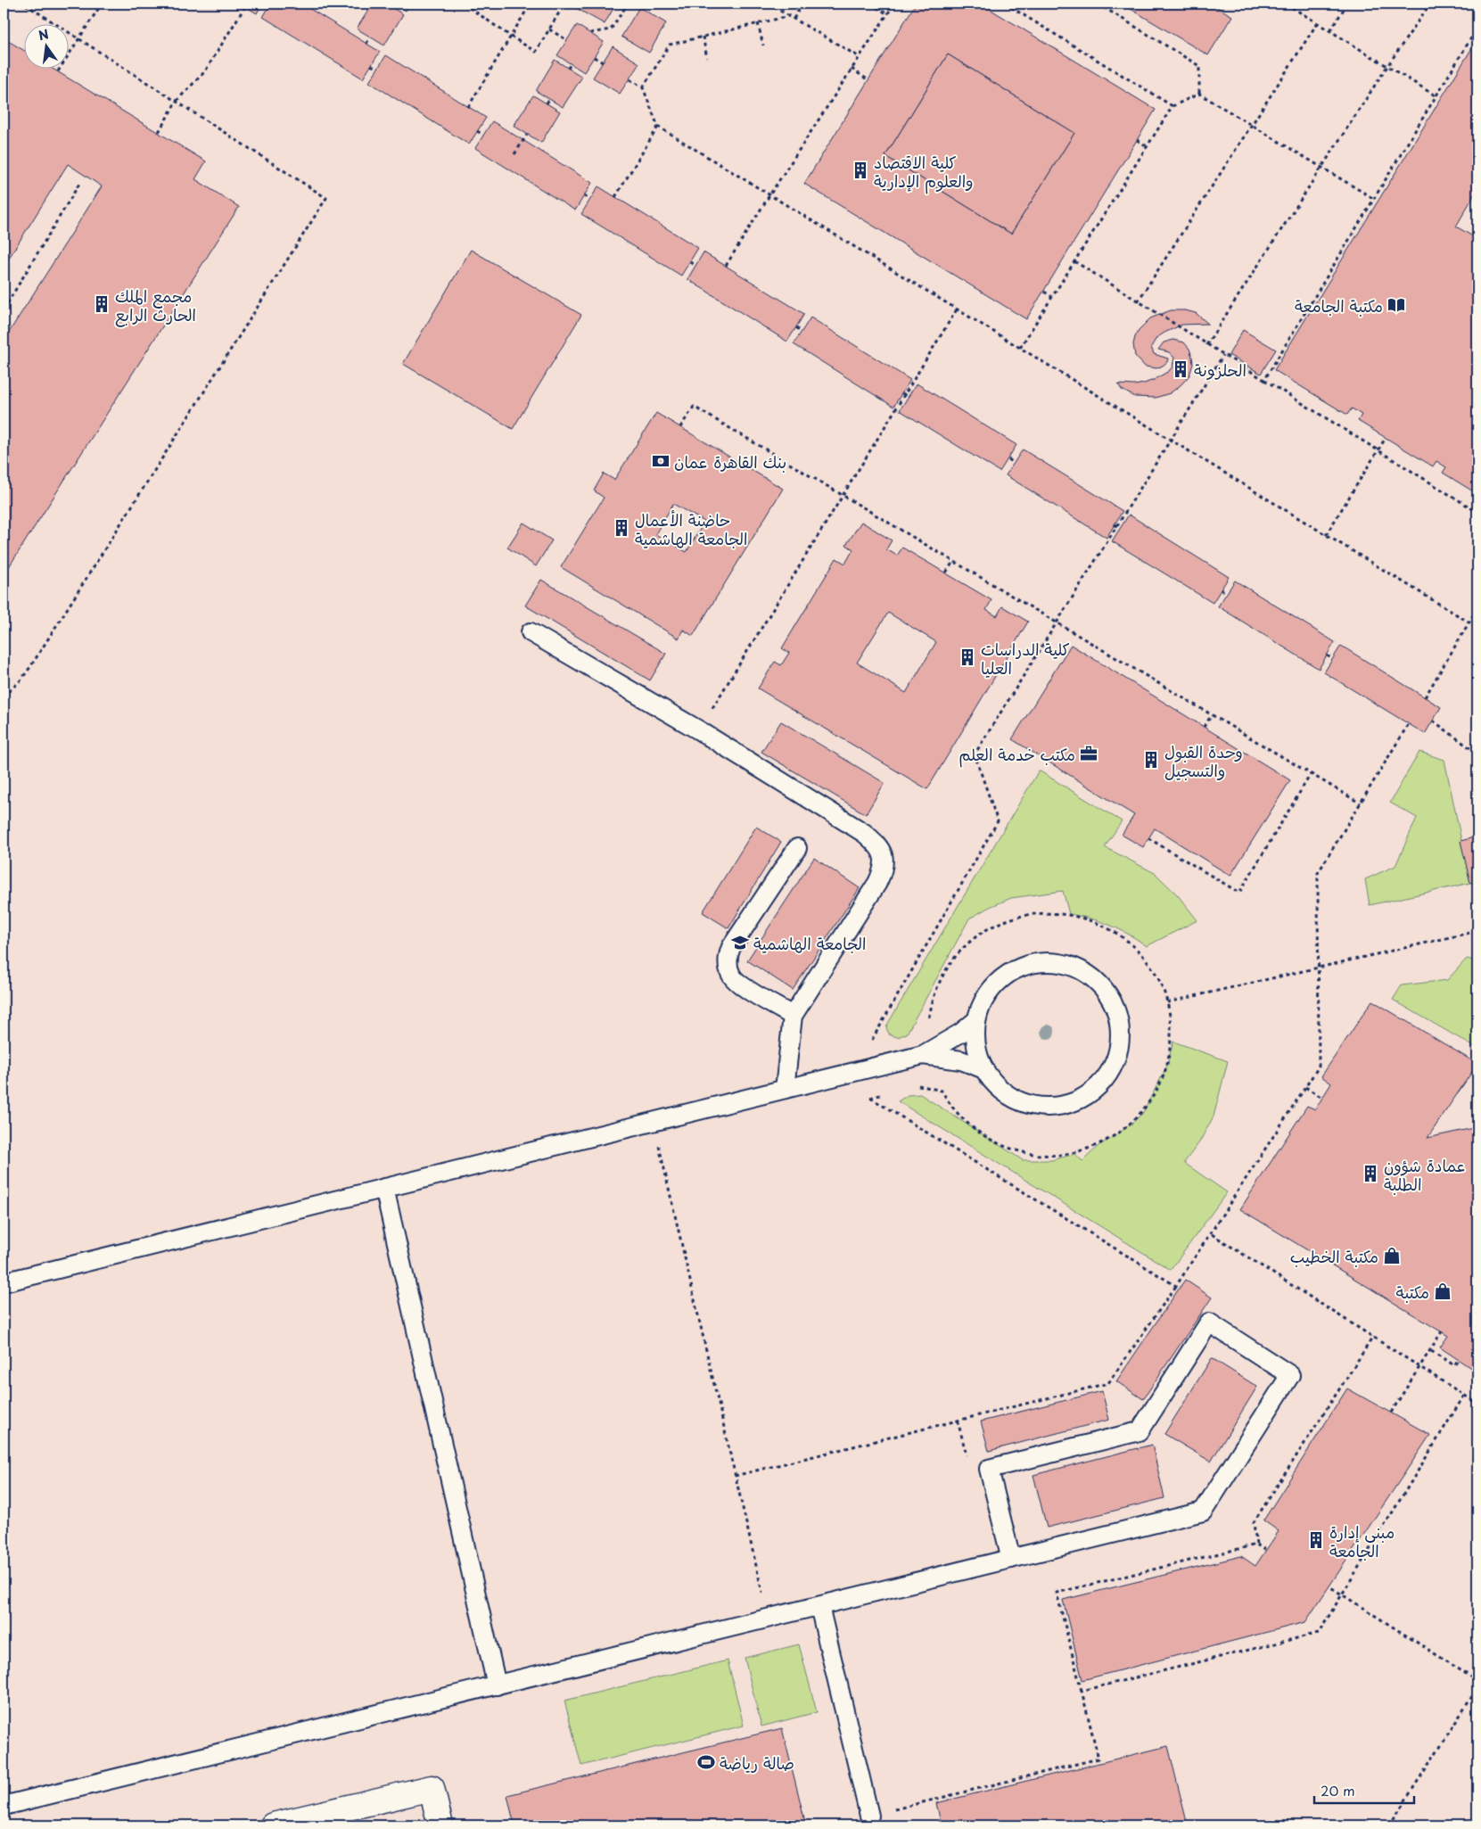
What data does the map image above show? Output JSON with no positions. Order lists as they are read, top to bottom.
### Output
{
  "places": {
    "building": [
      "كلية الاقتصاد والعلوم الإدارية",
      "مجمع الملك الحارث الرابع",
      "الحلزونة",
      "حاضنة الأعمال الجامعة الهاشمية",
      "كلية الدراسات العليا",
      "وحدة القبول والتسجيل",
      "عمادة شؤون الطلبة",
      "مبنى إدارة الجامعة"
    ],
    "library": ["مكتبة الجامعة"],
    "bank": ["بنك القاهرة عمان"],
    "office": ["مكتب خدمة العلم"],
    "school or university": ["الجامعة الهاشمية"],
    "shop": ["مكتبة الخطيب", "مكتبة"],
    "sports": ["صالة رياضة"]
  },
  "scale_bar": "20 m",
  "north": "top"
}
